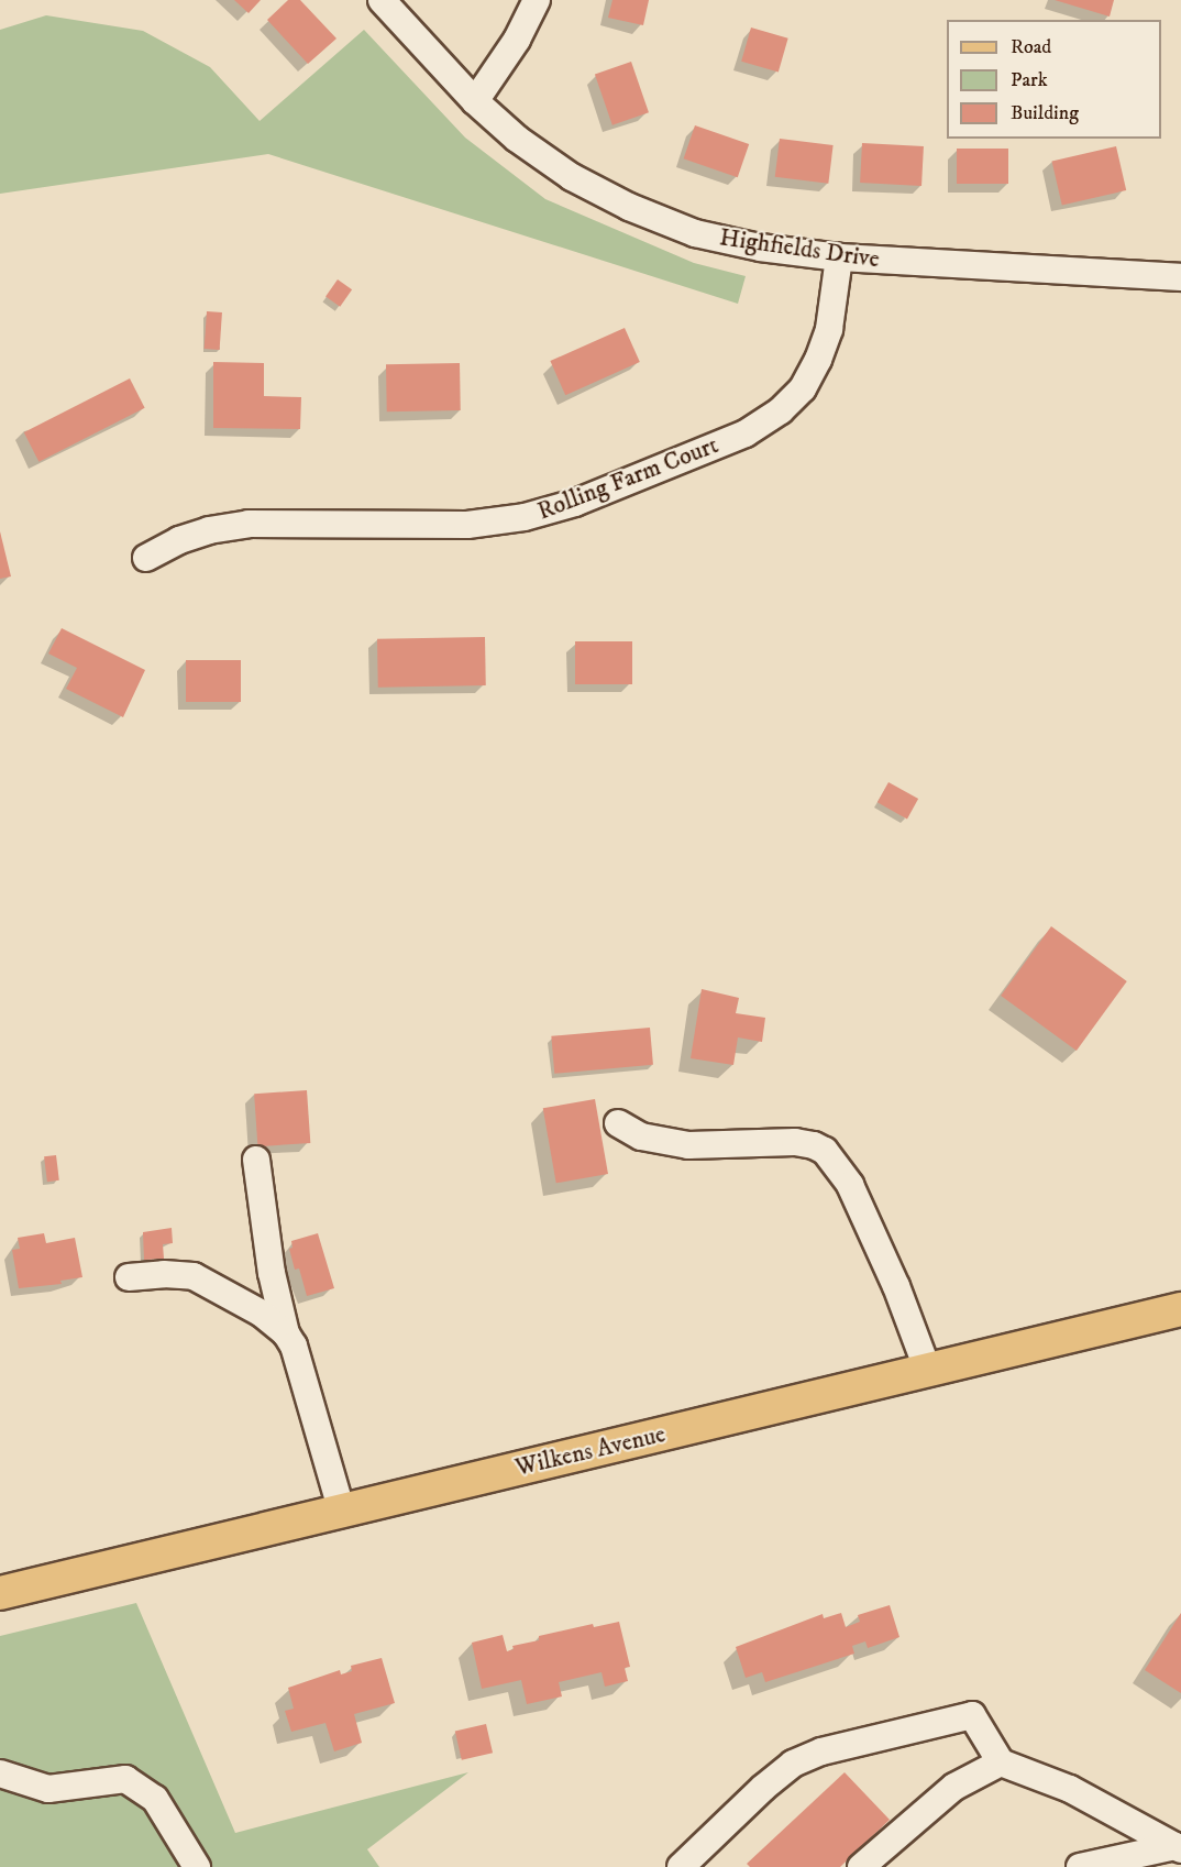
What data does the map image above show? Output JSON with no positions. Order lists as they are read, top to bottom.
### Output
{
  "streets": {
    "main road": ["Wilkens Avenue"],
    "street": ["Highfields Drive", "Rolling Farm Court"]
  },
  "crossings": [
    ["Highfields Drive", "Rolling Farm Court"]
  ],
  "legend": ["Road", "Park", "Building"]
}
